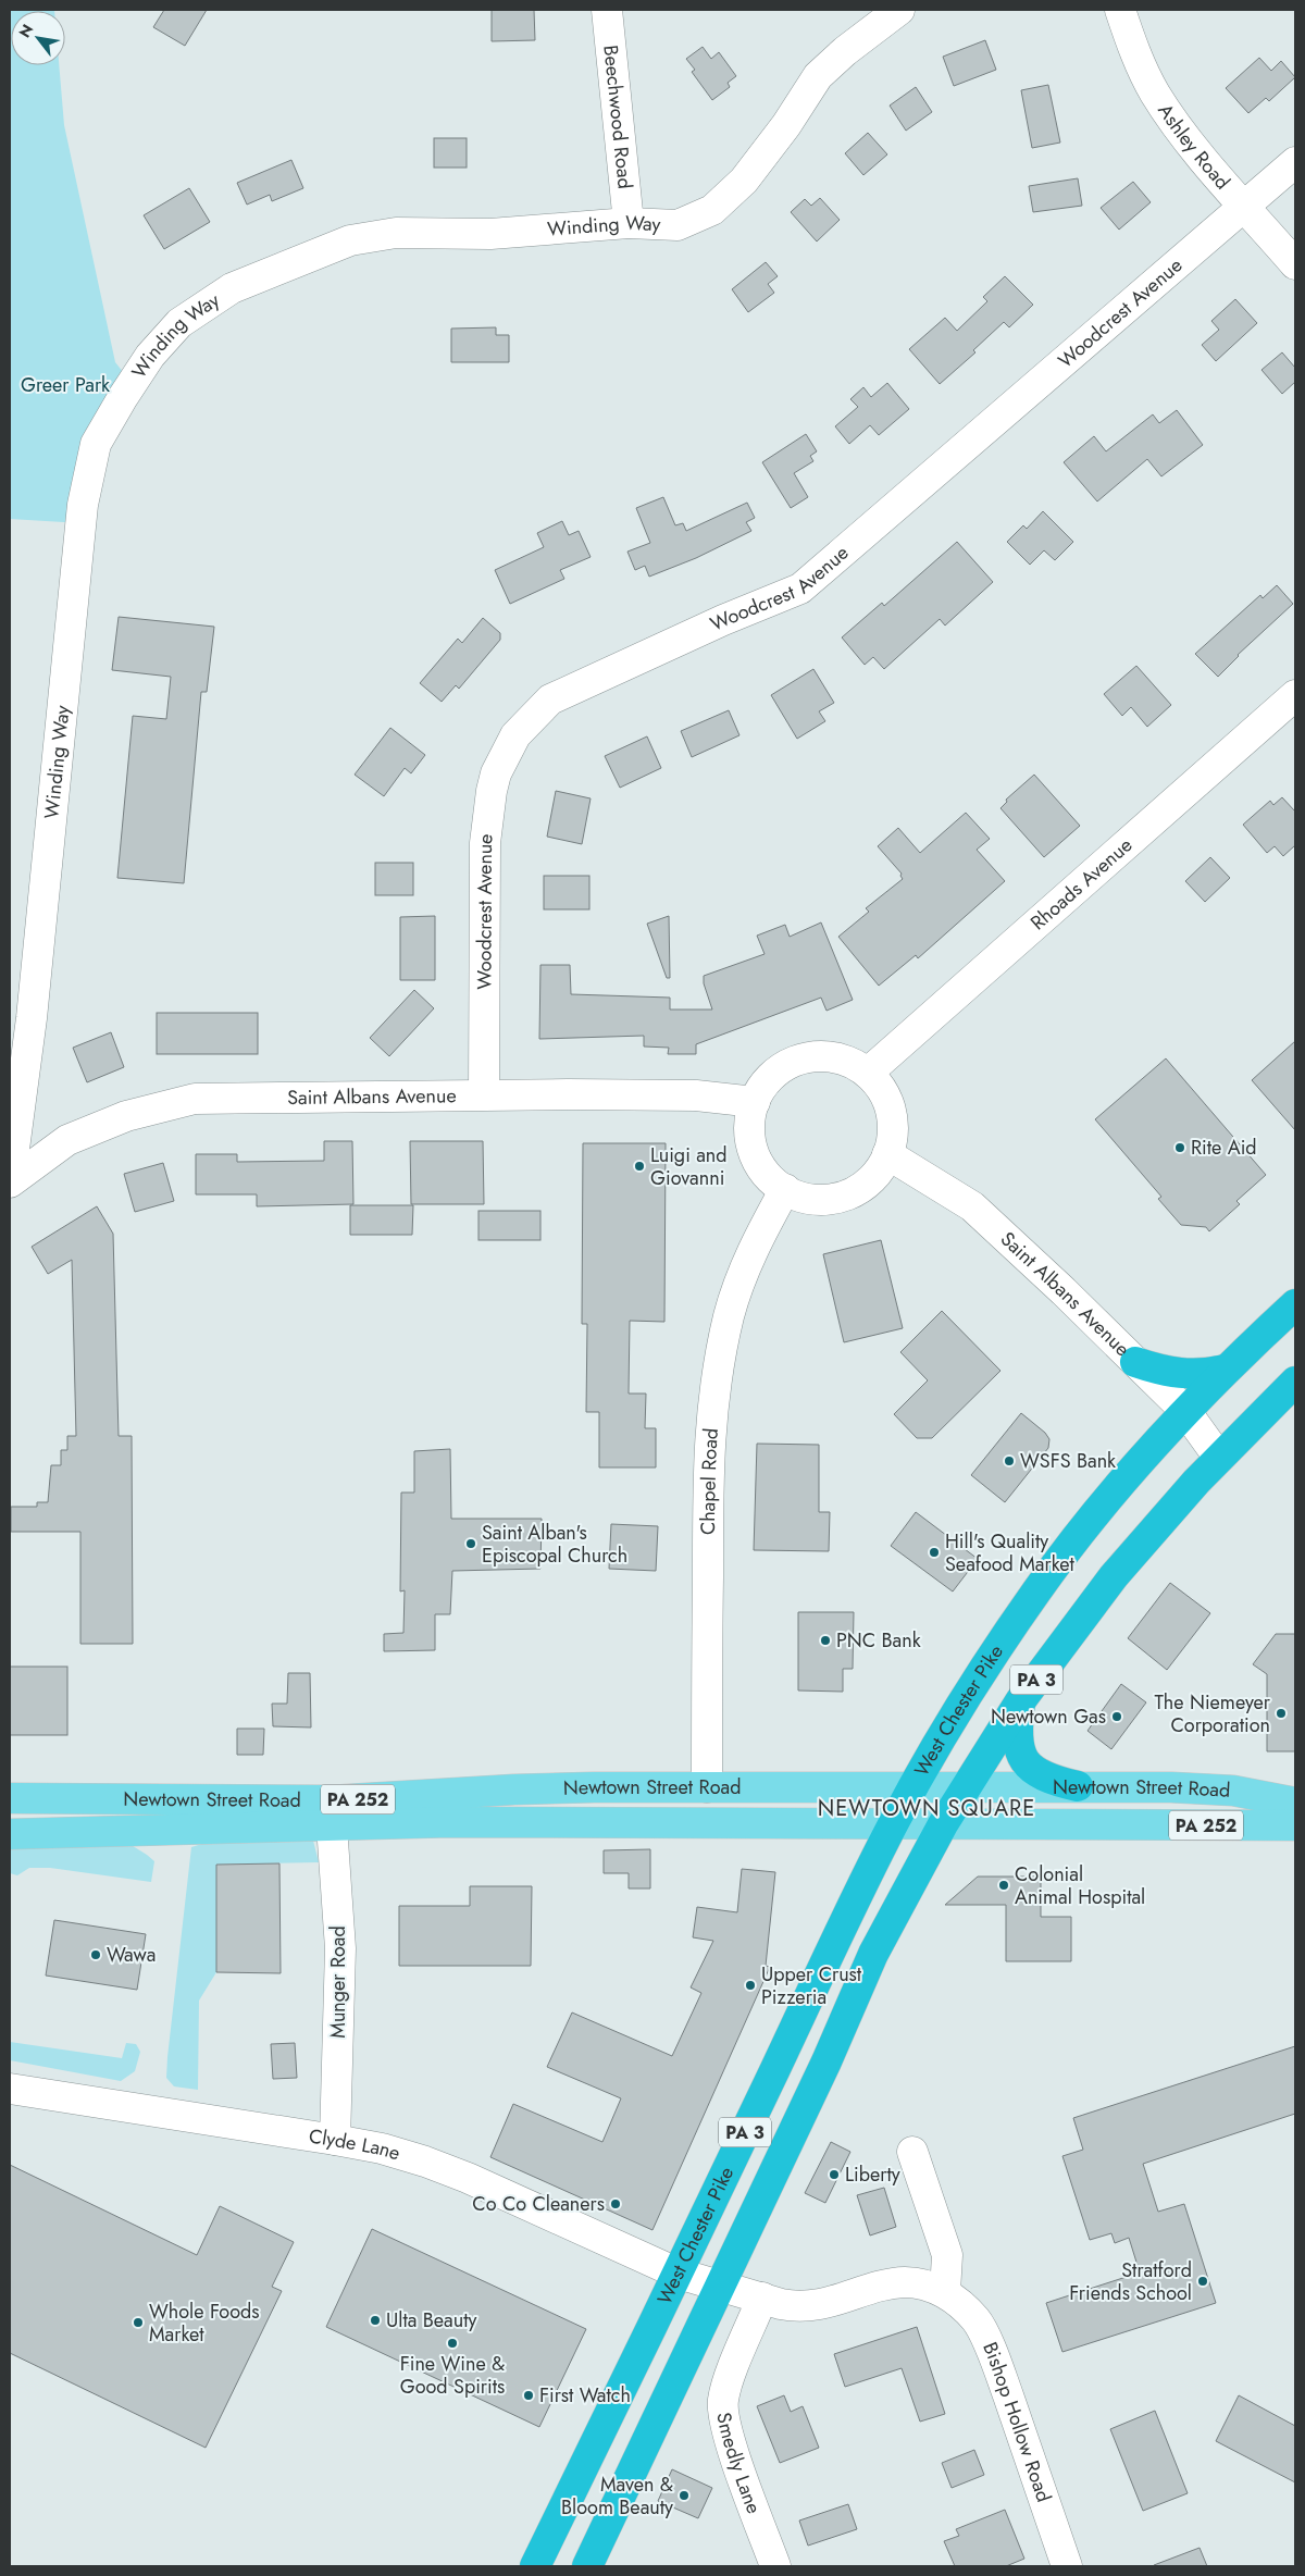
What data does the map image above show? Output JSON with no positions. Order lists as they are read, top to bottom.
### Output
{
  "streets": {
    "highway": ["PA 3", "West Chester Pike"],
    "main road": ["Newtown Street Road", "PA 252"],
    "street": [
      "Beechwood Road",
      "Ashley Road",
      "Winding Way",
      "Woodcrest Avenue",
      "Rhoads Avenue",
      "Saint Albans Avenue",
      "Chapel Road",
      "Munger Road",
      "Clyde Lane",
      "Bishop Hollow Road",
      "Smedly Lane"
    ]
  },
  "crossings": [
    ["Beechwood Road", "Winding Way"],
    ["Ashley Road", "Woodcrest Avenue"],
    ["Winding Way", "Saint Albans Avenue"],
    ["Woodcrest Avenue", "Saint Albans Avenue"],
    ["Rhoads Avenue", "Saint Albans Avenue"],
    ["Rhoads Avenue", "Chapel Road"],
    ["Saint Albans Avenue", "Chapel Road"],
    ["Saint Albans Avenue", "PA 3"],
    ["Saint Albans Avenue", "West Chester Pike"],
    ["Chapel Road", "Newtown Street Road"],
    ["PA 3", "Newtown Street Road"],
    ["PA 3", "Bishop Hollow Road"],
    ["West Chester Pike", "Newtown Street Road"],
    ["West Chester Pike", "Clyde Lane"],
    ["West Chester Pike", "Bishop Hollow Road"],
    ["Newtown Street Road", "Munger Road"],
    ["Munger Road", "Clyde Lane"],
    ["Clyde Lane", "Bishop Hollow Road"],
    ["Bishop Hollow Road", "Smedly Lane"]
  ],
  "districts": ["NEWTOWN SQUARE"],
  "parks": ["Greer Park"],
  "places": [
    "Rite Aid",
    "Luigi and Giovanni",
    "WSFS Bank",
    "Saint Alban's Episcopal Church",
    "Hill's Quality Seafood Market",
    "PNC Bank",
    "The Niemeyer Corporation",
    "Newtown Gas",
    "Colonial Animal Hospital",
    "Wawa",
    "Upper Crust Pizzeria",
    "Liberty",
    "Co Co Cleaners",
    "Stratford Friends School",
    "Ulta Beauty",
    "Whole Foods Market",
    "Fine Wine & Good Spirits",
    "First Watch",
    "Maven & Bloom Beauty"
  ],
  "north": "top left"
}
